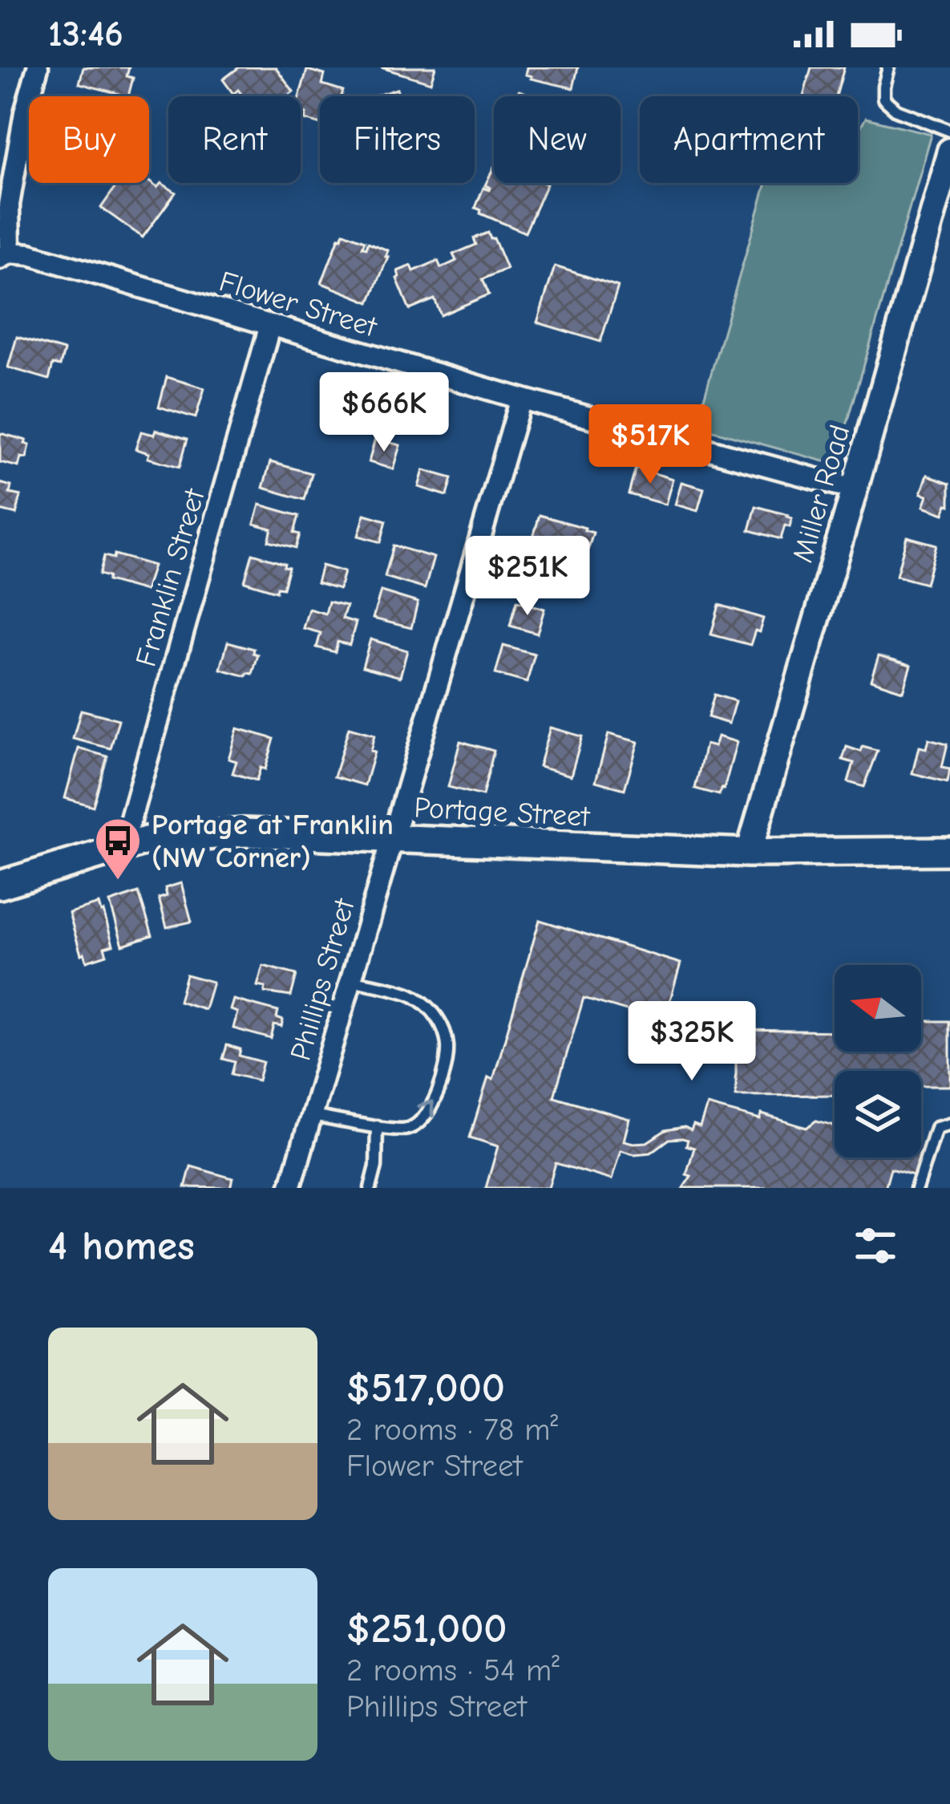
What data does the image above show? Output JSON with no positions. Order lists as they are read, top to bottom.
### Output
{
  "streets": {
    "main road": ["Portage Street"],
    "street": [
      "Flower Street",
      "Miller Road",
      "Franklin Street",
      "Phillips Street"
    ]
  },
  "crossings": [
    ["Flower Street", "Miller Road"],
    ["Flower Street", "Franklin Street"],
    ["Flower Street", "Phillips Street"],
    ["Miller Road", "Portage Street"],
    ["Franklin Street", "Portage Street"],
    ["Portage Street", "Phillips Street"]
  ],
  "places": {
    "bus stop": ["Portage at Franklin (NW Corner)"]
  },
  "north": "left",
  "page": {
    "status": "13:46",
    "chip": [
      "Buy",
      "Rent",
      "Filters",
      "New",
      "Apartment"
    ],
    "price": [
      "$666K",
      "$517K",
      "$251K",
      "$325K"
    ],
    "heading": "4 homes",
    "list": [
      {
        "name": "$517,000",
        "note": "2 rooms · 78 m² · Flower Street"
      },
      {
        "name": "$251,000",
        "note": "2 rooms · 54 m² · Phillips Street"
      }
    ]
  }
}
